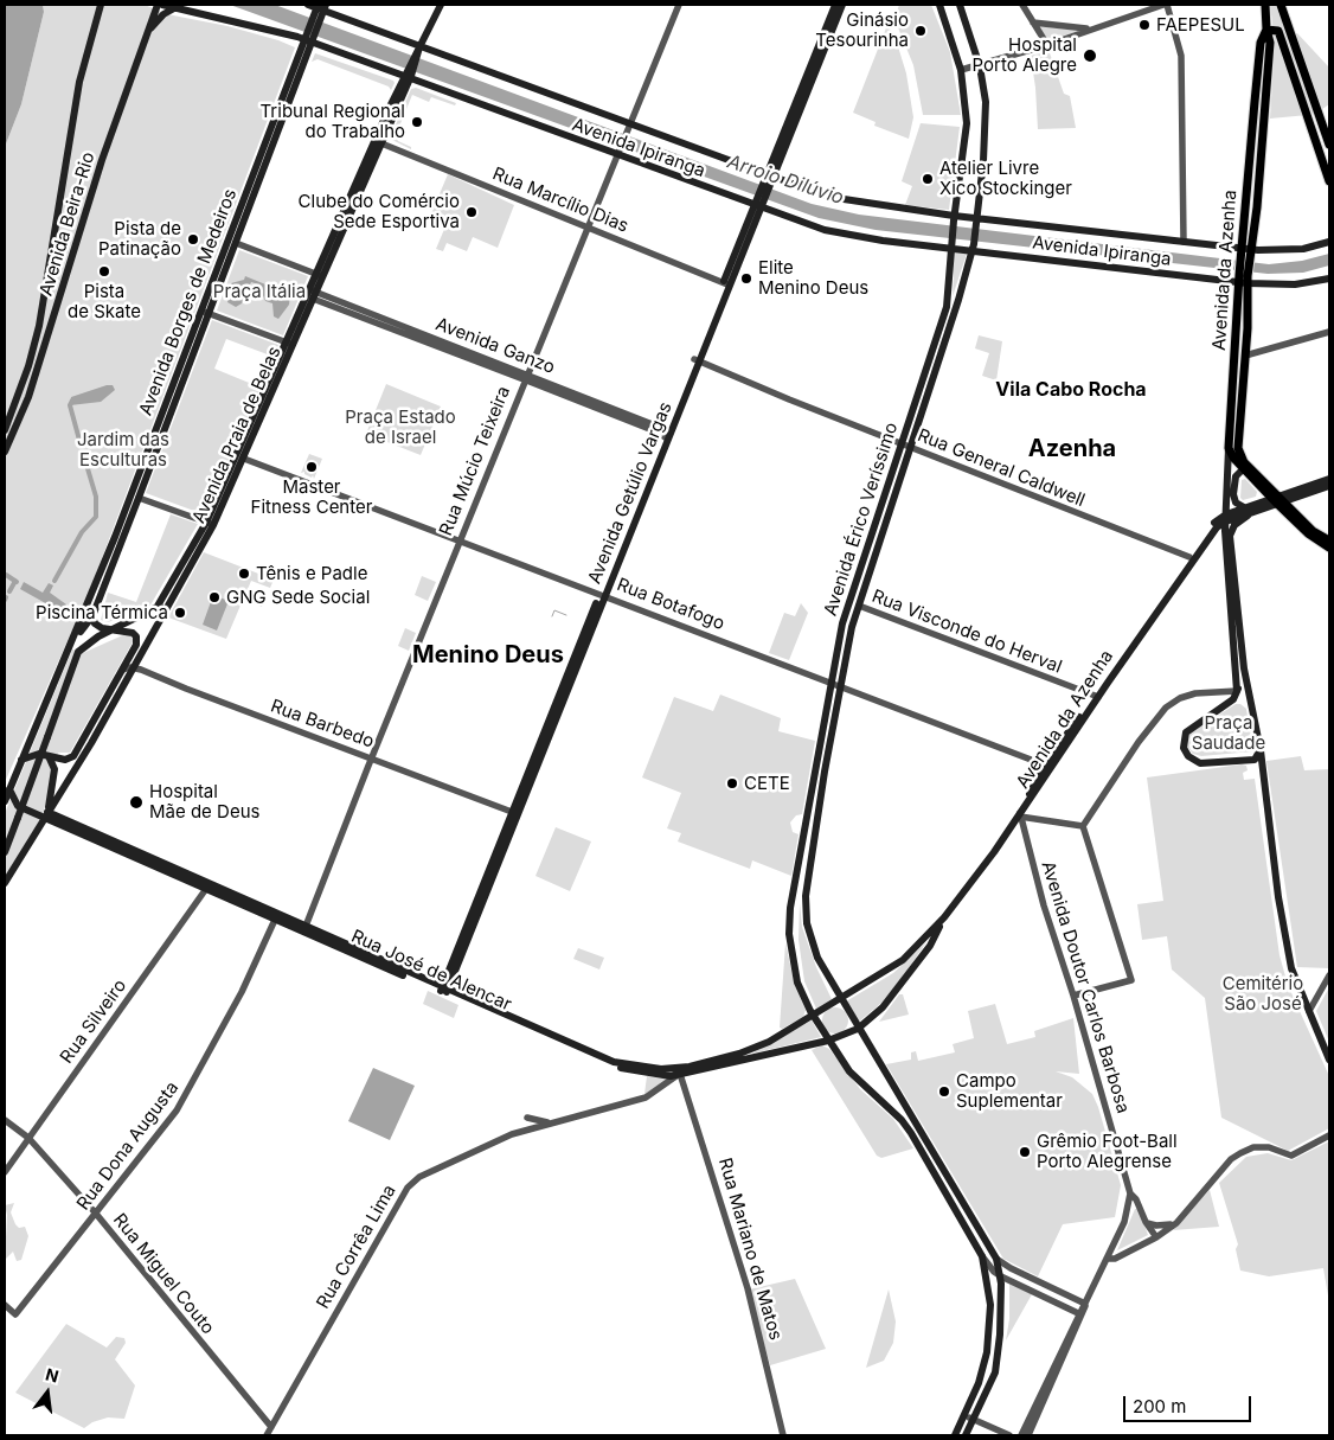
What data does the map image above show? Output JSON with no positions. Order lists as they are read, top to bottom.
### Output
{
  "streets": {
    "main road": [
      "Avenida Ipiranga",
      "Avenida Beira-Rio",
      "Avenida da Azenha",
      "Avenida Borges de Medeiros",
      "Avenida Praia de Belas",
      "Avenida Getúlio Vargas",
      "Avenida Érico Veríssimo",
      "Rua José de Alencar"
    ],
    "street": [
      "Rua Marcílio Dias",
      "Avenida Ganzo",
      "Rua Múcio Teixeira",
      "Rua General Caldwell",
      "Rua Botafogo",
      "Rua Visconde do Herval",
      "Rua Barbedo",
      "Avenida Doutor Carlos Barbosa",
      "Rua Silveiro",
      "Rua Dona Augusta",
      "Rua Corrêa Lima",
      "Rua Mariano de Matos",
      "Rua Miguel Couto"
    ]
  },
  "crossings": [
    ["Avenida Ipiranga", "Avenida Beira-Rio"],
    ["Avenida Ipiranga", "Avenida da Azenha"],
    ["Avenida Ipiranga", "Avenida Borges de Medeiros"],
    ["Avenida Ipiranga", "Avenida Praia de Belas"],
    ["Avenida Ipiranga", "Rua Múcio Teixeira"],
    ["Avenida Ipiranga", "Avenida Getúlio Vargas"],
    ["Avenida Ipiranga", "Avenida Érico Veríssimo"],
    ["Rua Marcílio Dias", "Avenida Praia de Belas"],
    ["Rua Marcílio Dias", "Rua Múcio Teixeira"],
    ["Rua Marcílio Dias", "Avenida Getúlio Vargas"],
    ["Avenida da Azenha", "Rua General Caldwell"],
    ["Avenida da Azenha", "Avenida Érico Veríssimo"],
    ["Avenida da Azenha", "Rua Botafogo"],
    ["Avenida da Azenha", "Rua Visconde do Herval"],
    ["Avenida da Azenha", "Rua José de Alencar"],
    ["Avenida da Azenha", "Avenida Doutor Carlos Barbosa"],
    ["Avenida Borges de Medeiros", "Rua José de Alencar"],
    ["Avenida Ganzo", "Avenida Praia de Belas"],
    ["Avenida Ganzo", "Rua Múcio Teixeira"],
    ["Avenida Ganzo", "Avenida Getúlio Vargas"],
    ["Avenida Praia de Belas", "Rua Botafogo"],
    ["Avenida Praia de Belas", "Rua Barbedo"],
    ["Avenida Praia de Belas", "Rua José de Alencar"],
    ["Rua Múcio Teixeira", "Rua Botafogo"],
    ["Rua Múcio Teixeira", "Rua Barbedo"],
    ["Rua Múcio Teixeira", "Rua José de Alencar"],
    ["Rua General Caldwell", "Avenida Getúlio Vargas"],
    ["Rua General Caldwell", "Avenida Érico Veríssimo"],
    ["Avenida Getúlio Vargas", "Rua Botafogo"],
    ["Avenida Getúlio Vargas", "Rua Barbedo"],
    ["Avenida Getúlio Vargas", "Rua José de Alencar"],
    ["Avenida Érico Veríssimo", "Rua Botafogo"],
    ["Avenida Érico Veríssimo", "Rua Visconde do Herval"],
    ["Avenida Érico Veríssimo", "Rua José de Alencar"],
    ["Rua José de Alencar", "Rua Silveiro"],
    ["Rua José de Alencar", "Rua Dona Augusta"],
    ["Rua José de Alencar", "Rua Corrêa Lima"],
    ["Rua José de Alencar", "Rua Mariano de Matos"],
    ["Rua Silveiro", "Rua Miguel Couto"],
    ["Rua Dona Augusta", "Rua Miguel Couto"],
    ["Rua Corrêa Lima", "Rua Mariano de Matos"],
    ["Rua Corrêa Lima", "Rua Miguel Couto"]
  ],
  "districts": ["Vila Cabo Rocha", "Azenha", "Menino Deus"],
  "water": ["Arroio Dilúvio"],
  "parks": [
    "Praça Itália",
    "Praça Estado de Israel",
    "Jardim das Esculturas",
    "Praça Saudade",
    "Cemitério São José"
  ],
  "places": [
    "FAEPESUL",
    "Ginásio Tesourinha",
    "Hospital Porto Alegre",
    "Tribunal Regional do Trabalho",
    "Atelier Livre Xico Stockinger",
    "Clube do Comércio Sede Esportiva",
    "Pista de Patinação",
    "Pista de Skate",
    "Elite Menino Deus",
    "Master Fitness Center",
    "Tênis e Padle",
    "GNG Sede Social",
    "Piscina Térmica",
    "CETE",
    "Hospital Mãe de Deus",
    "Campo Suplementar",
    "Grêmio Foot-Ball Porto Alegrense"
  ],
  "scale_bar": "200 m",
  "north": "top"
}
